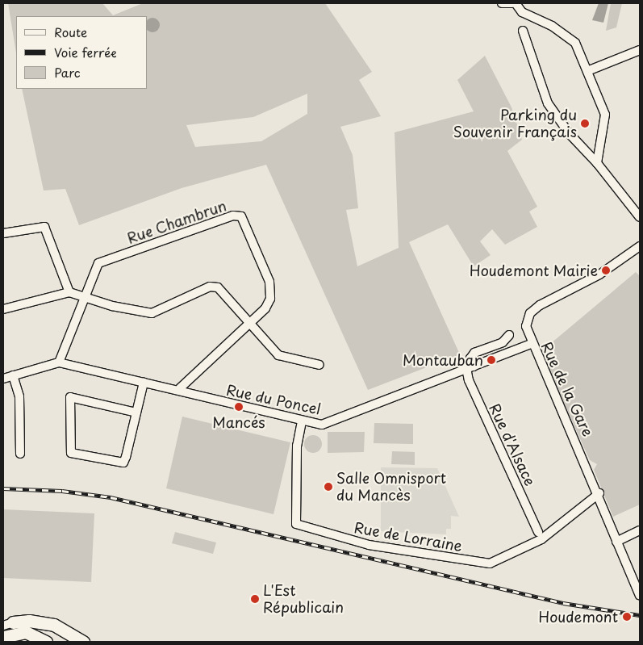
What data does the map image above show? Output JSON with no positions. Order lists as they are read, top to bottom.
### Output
{
  "streets": {
    "street": [
      "Rue Chambrun",
      "Rue de la Gare",
      "Rue du Poncel",
      "Rue d'Alsace",
      "Rue de Lorraine"
    ]
  },
  "crossings": [
    ["Rue Chambrun", "Rue du Poncel"],
    ["Rue de la Gare", "Rue du Poncel"],
    ["Rue de la Gare", "Rue de Lorraine"],
    ["Rue du Poncel", "Rue d'Alsace"],
    ["Rue du Poncel", "Rue de Lorraine"]
  ],
  "places": [
    "Parking du Souvenir Français",
    "Houdemont Mairie",
    "Montauban",
    "Mancés",
    "Salle Omnisport du Mancès",
    "L'Est Républicain",
    "Houdemont"
  ],
  "legend": ["Route", "Voie ferrée", "Parc"]
}
